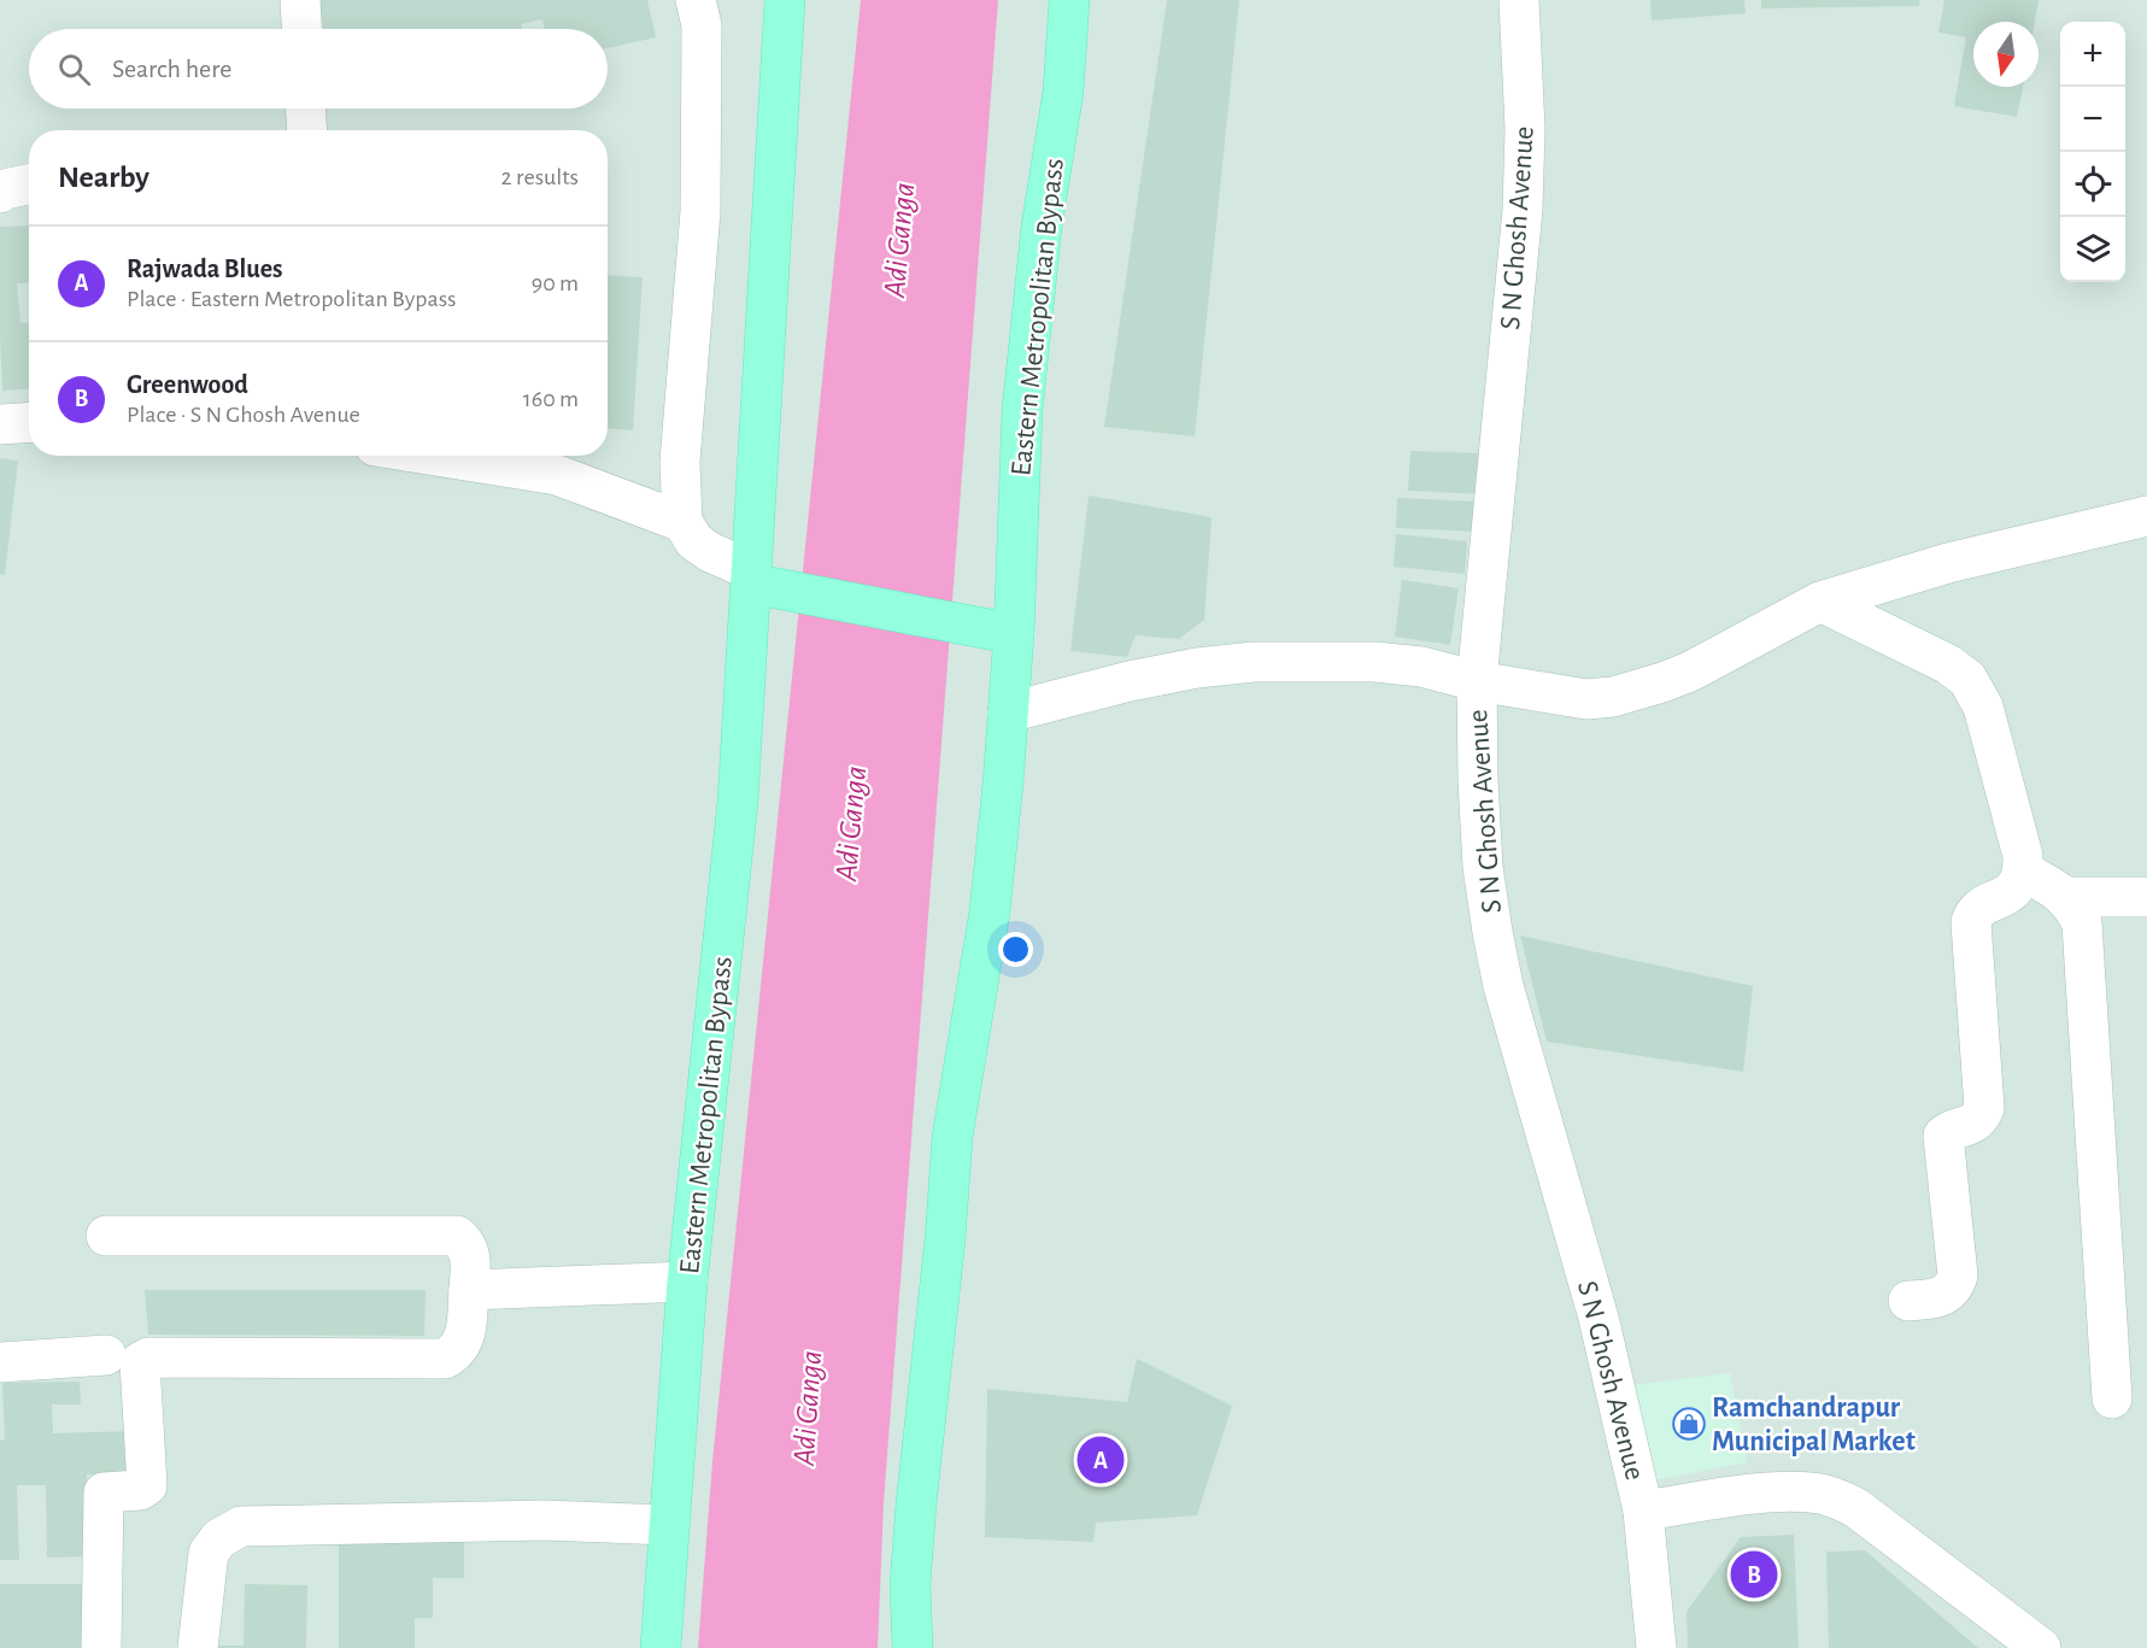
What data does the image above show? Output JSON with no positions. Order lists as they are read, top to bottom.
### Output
{
  "streets": {
    "main road": ["Eastern Metropolitan Bypass"],
    "street": ["S N Ghosh Avenue"]
  },
  "water": ["Adi Ganga"],
  "places": {
    "shop": ["Ramchandrapur Municipal Market"]
  },
  "north": "bottom",
  "page": {
    "map_buttons": ["+", "−"],
    "search": "Search here",
    "heading": ["Nearby", "2 results"],
    "list": [
      {
        "mark": "A",
        "name": "Rajwada Blues",
        "note": "Place · Eastern Metropolitan Bypass",
        "value": "90 m"
      },
      {
        "mark": "B",
        "name": "Greenwood",
        "note": "Place · S N Ghosh Avenue",
        "value": "160 m"
      }
    ],
    "pins": ["A", "B"]
  }
}
